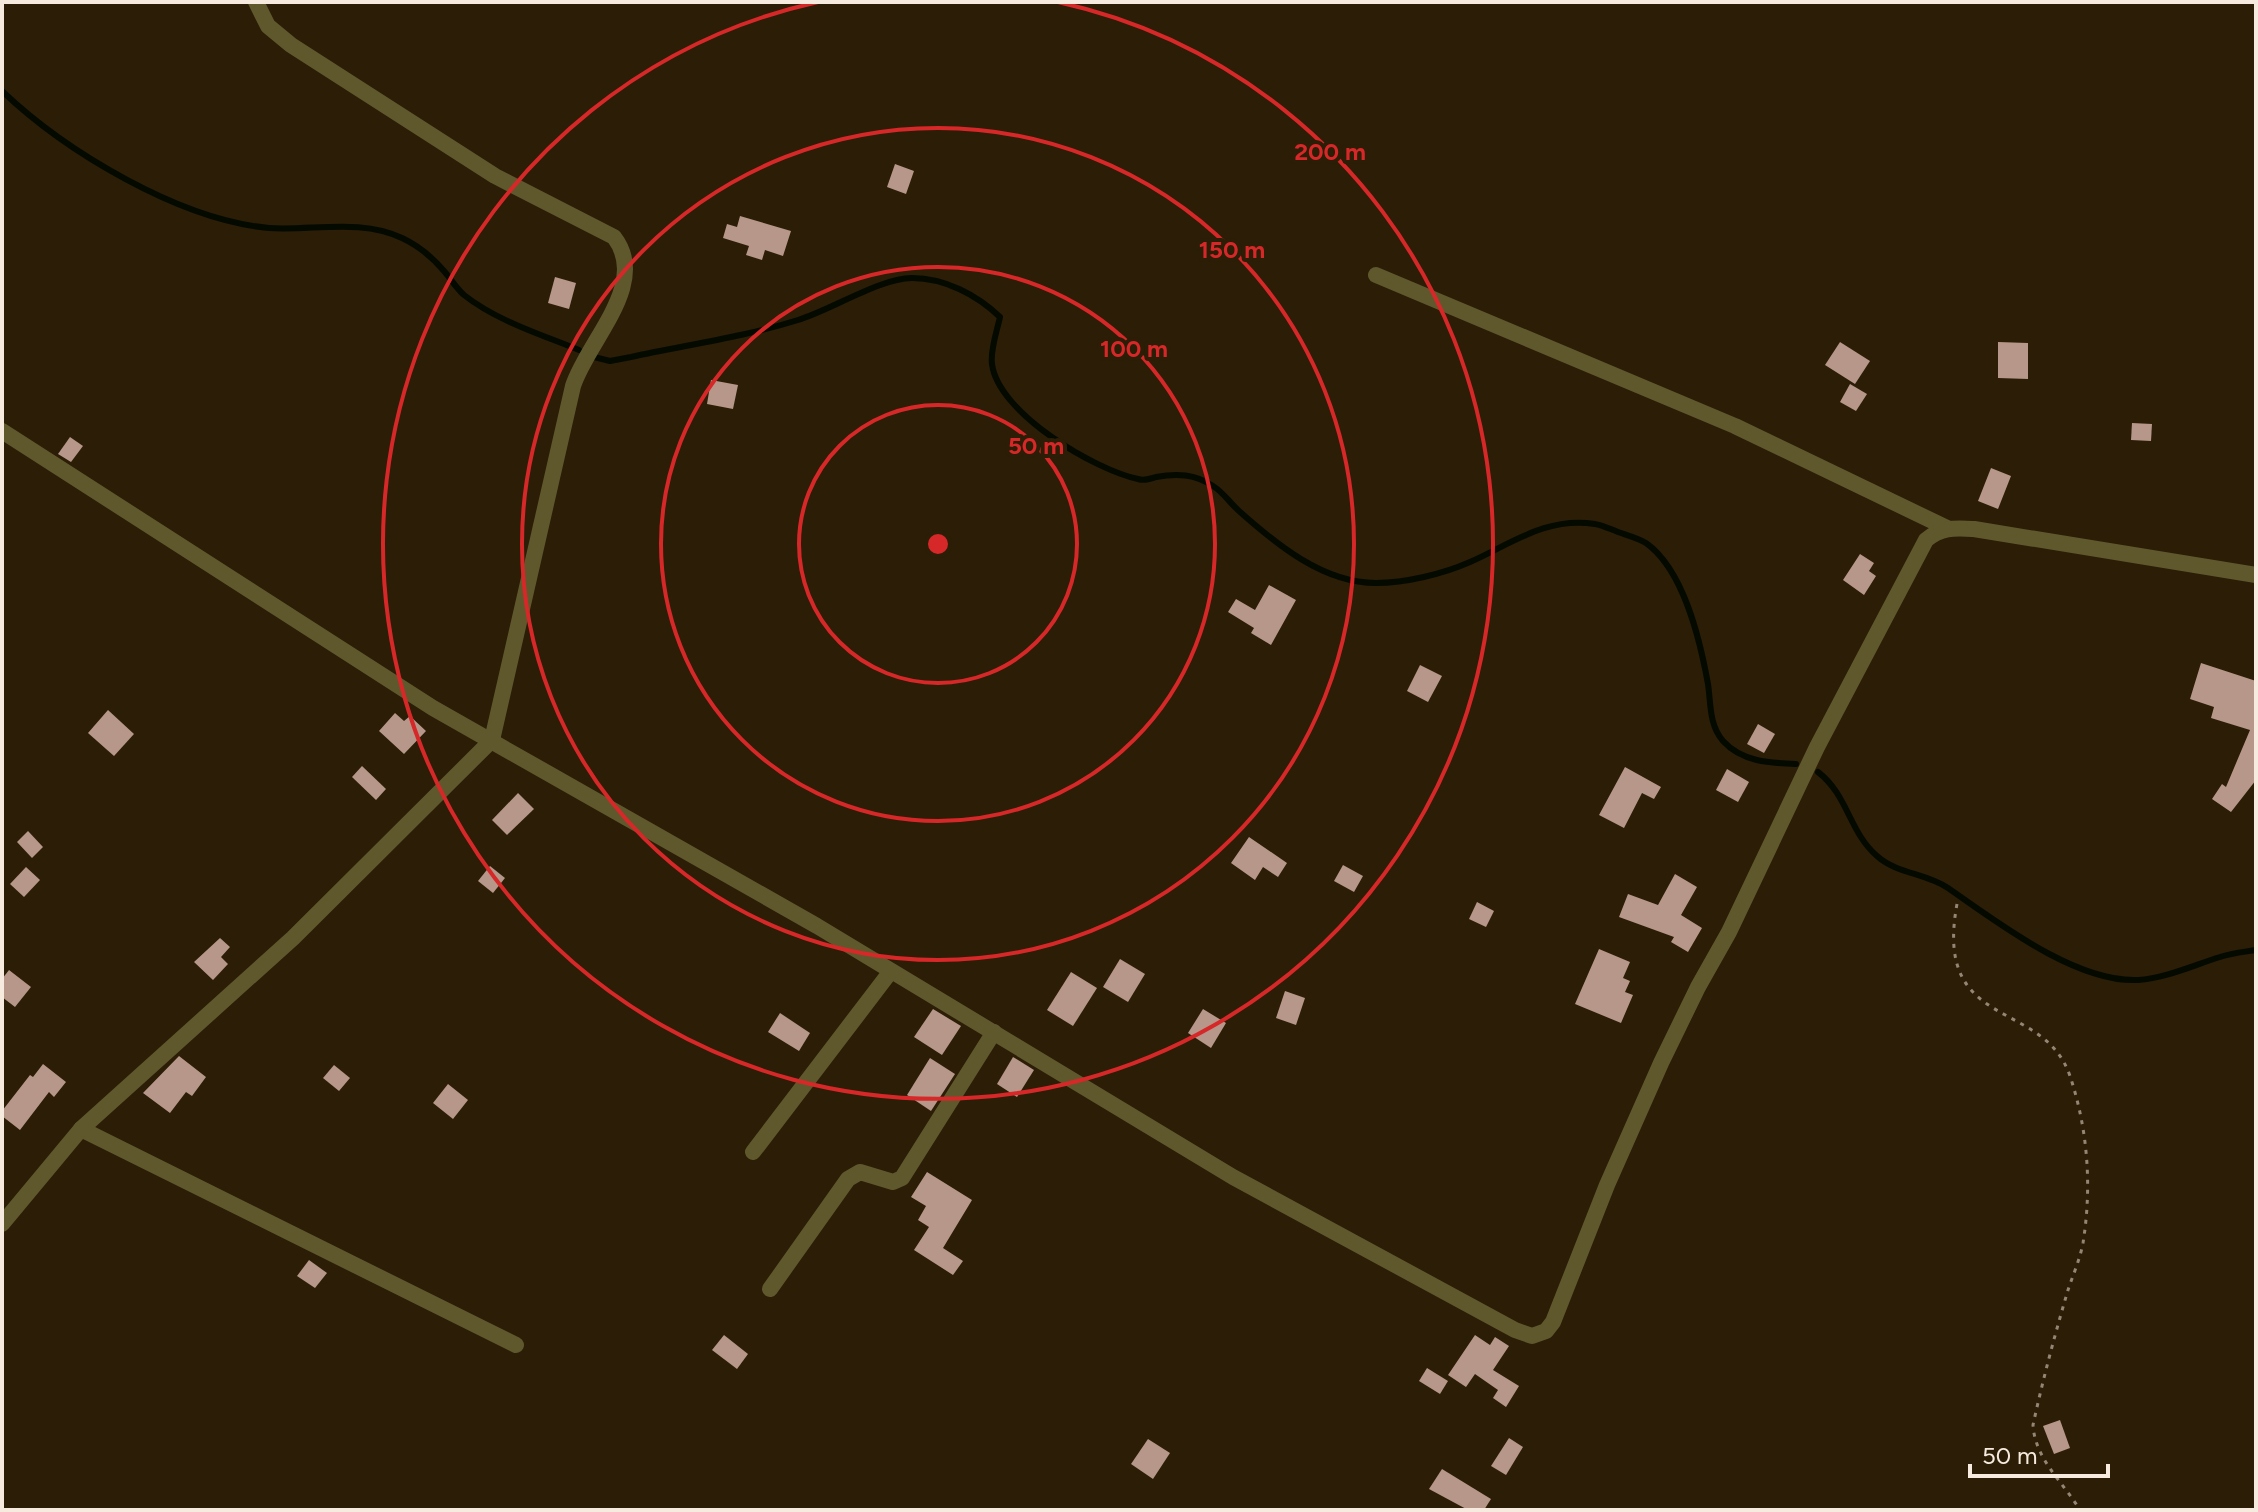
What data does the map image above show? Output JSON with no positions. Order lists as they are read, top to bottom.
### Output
{
  "scale_bar": "50 m",
  "rings": [
    "200 m",
    "150 m",
    "100 m",
    "50 m"
  ]
}
